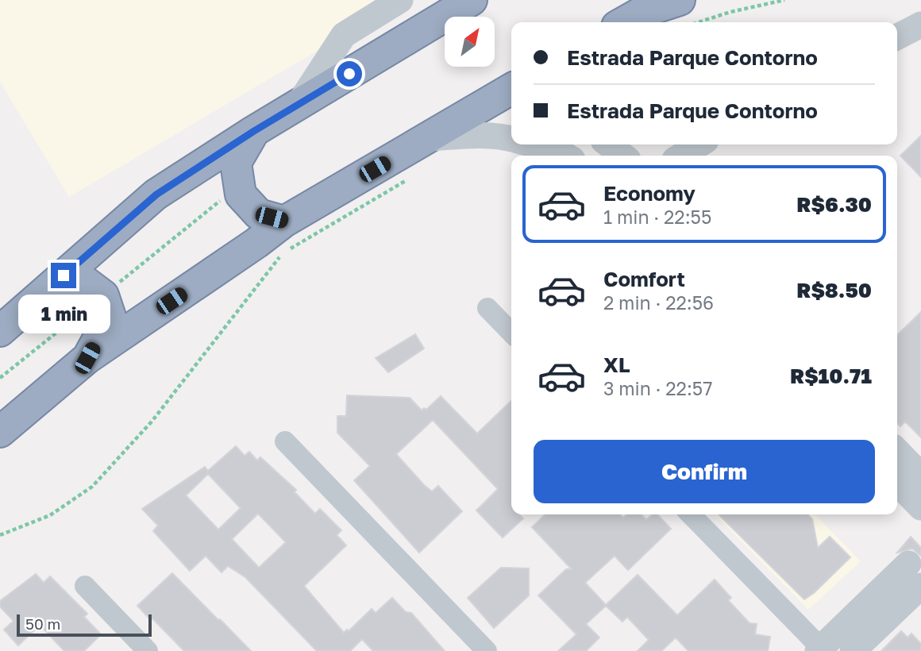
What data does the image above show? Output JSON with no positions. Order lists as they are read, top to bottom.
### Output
{
  "scale_bar": "50 m",
  "north": "top right",
  "page": {
    "banner": ["Estrada Parque Contorno", "Estrada Parque Contorno"],
    "list": [
      {
        "name": "Economy",
        "note": "1 min · 22:55",
        "value": "R$6.30"
      },
      {
        "name": "Comfort",
        "note": "2 min · 22:56",
        "value": "R$8.50"
      },
      {
        "name": "XL",
        "note": "3 min · 22:57",
        "value": "R$10.71"
      }
    ],
    "bubble": "1 min",
    "buttons": "Confirm",
    "scale": "50 m"
  }
}
